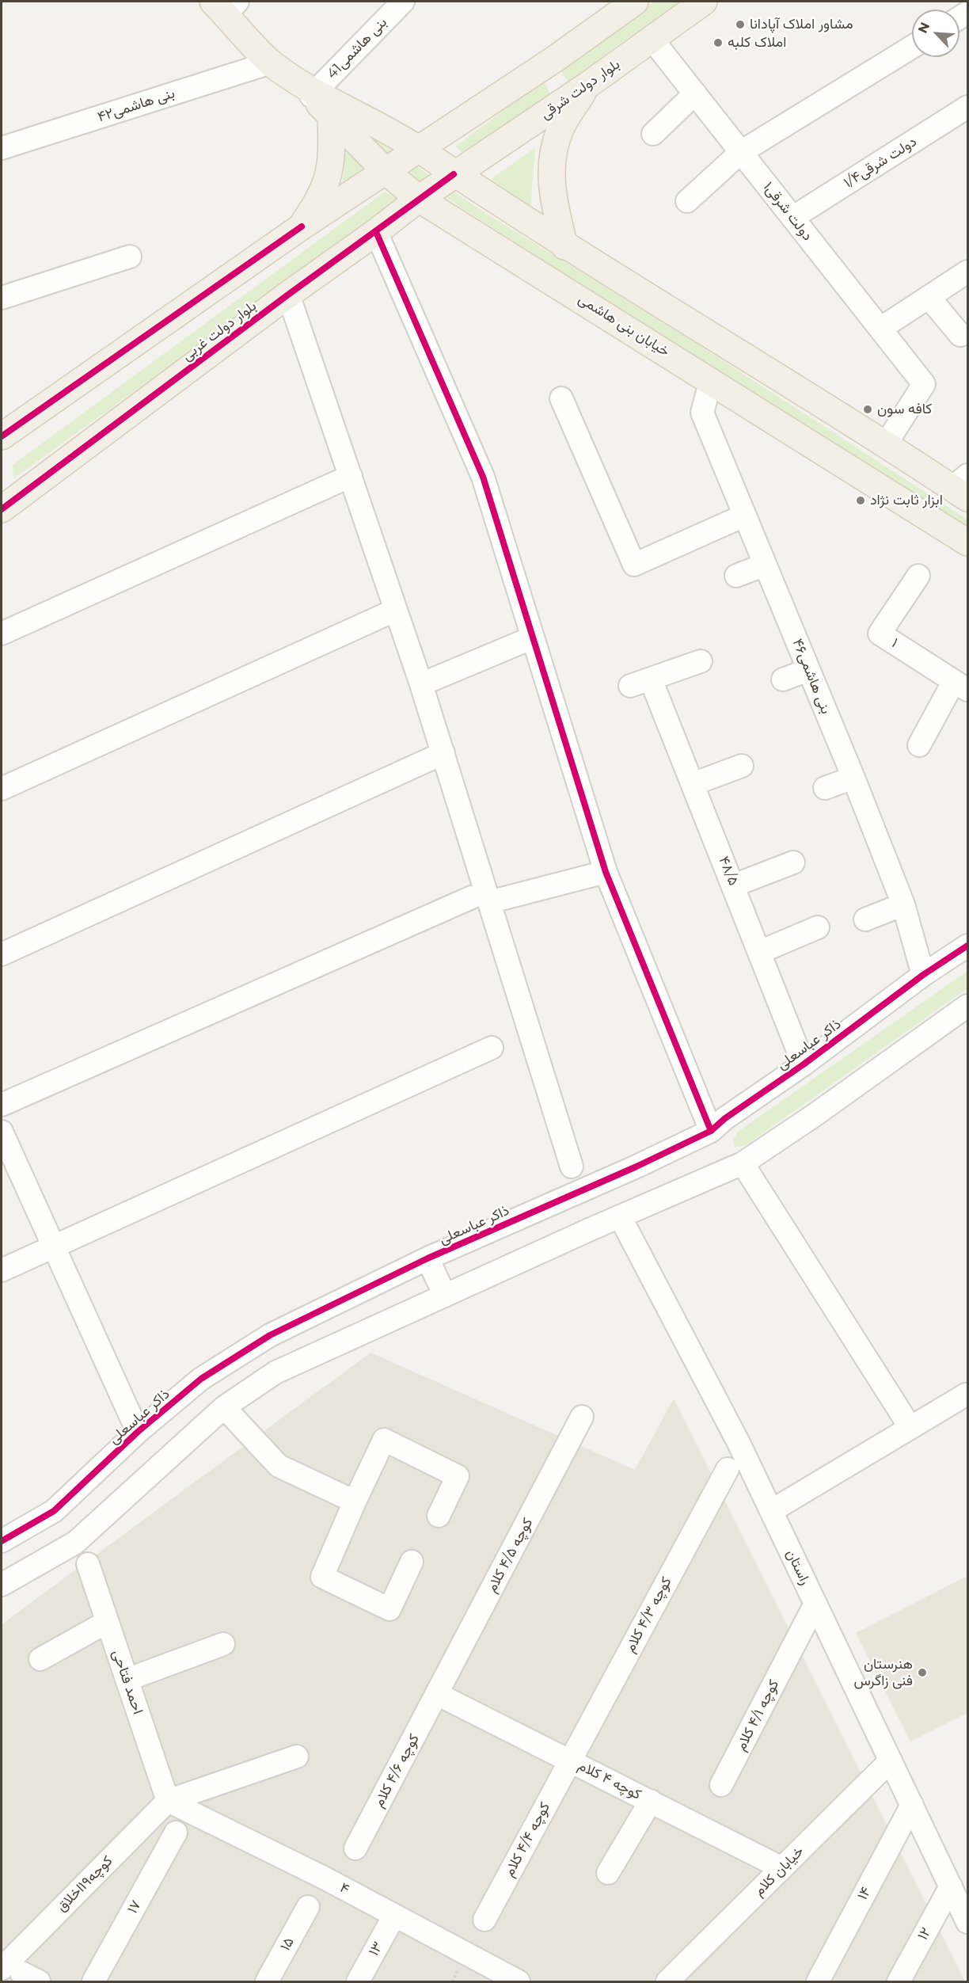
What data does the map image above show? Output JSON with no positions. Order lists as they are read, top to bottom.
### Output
{
  "streets": {
    "main road": ["بلوار دولت شرقی", "خیابان بنی هاشمی", "بلوار دولت غربی"],
    "street": [
      "بنی هاشمی41",
      "بنی هاشمی۴۲",
      "۱/۴دولت شرقی",
      "۱دولت شرقی",
      "۱",
      "بنی هاشمی۴۶",
      "۴۸/۵",
      "ذاکر عباسعلی",
      "کوچه ۴/۵ کلام",
      "راستان",
      "کوچه ۴/۳ کلام",
      "احمد فتاحی",
      "کوچه ۴/۱ کلام",
      "کوچه ۴/۶ کلام",
      "کوچه ۴ کلام",
      "کوچه ۴/۴ کلام",
      "خیابان کلام",
      "کوچه۱۹اخلاق",
      "۴",
      "۱۴",
      "۱۷",
      "۱۲",
      "۱۵",
      "۱۳"
    ]
  },
  "crossings": [
    ["بنی هاشمی41", "خیابان بنی هاشمی"],
    ["بلوار دولت شرقی", "۱دولت شرقی"],
    ["بلوار دولت شرقی", "خیابان بنی هاشمی"],
    ["بلوار دولت شرقی", "بلوار دولت غربی"],
    ["بنی هاشمی۴۲", "خیابان بنی هاشمی"],
    ["۱/۴دولت شرقی", "۱دولت شرقی"],
    ["۱دولت شرقی", "خیابان بنی هاشمی"],
    ["خیابان بنی هاشمی", "بلوار دولت غربی"],
    ["خیابان بنی هاشمی", "بنی هاشمی۴۶"],
    ["بنی هاشمی۴۶", "ذاکر عباسعلی"],
    ["۴۸/۵", "ذاکر عباسعلی"],
    ["کوچه ۴/۵ کلام", "کوچه ۴/۶ کلام"],
    ["کوچه ۴/۵ کلام", "کوچه ۴ کلام"],
    ["راستان", "کوچه ۴/۱ کلام"],
    ["راستان", "خیابان کلام"],
    ["راستان", "۱۴"],
    ["راستان", "۱۲"],
    ["کوچه ۴/۳ کلام", "کوچه ۴ کلام"],
    ["کوچه ۴/۳ کلام", "کوچه ۴/۴ کلام"],
    ["احمد فتاحی", "کوچه۱۹اخلاق"],
    ["احمد فتاحی", "۴"],
    ["کوچه ۴/۶ کلام", "کوچه ۴ کلام"],
    ["کوچه ۴ کلام", "کوچه ۴/۴ کلام"],
    ["کوچه ۴ کلام", "خیابان کلام"],
    ["کوچه۱۹اخلاق", "۴"],
    ["۴", "۱۳"]
  ],
  "places": [
    "مشاور املاک آپادانا",
    "املاک کلبه",
    "کافه سون",
    "ابزار ثابت نژاد",
    "هنرستان فنی زاگرس"
  ],
  "north": "top left"
}
